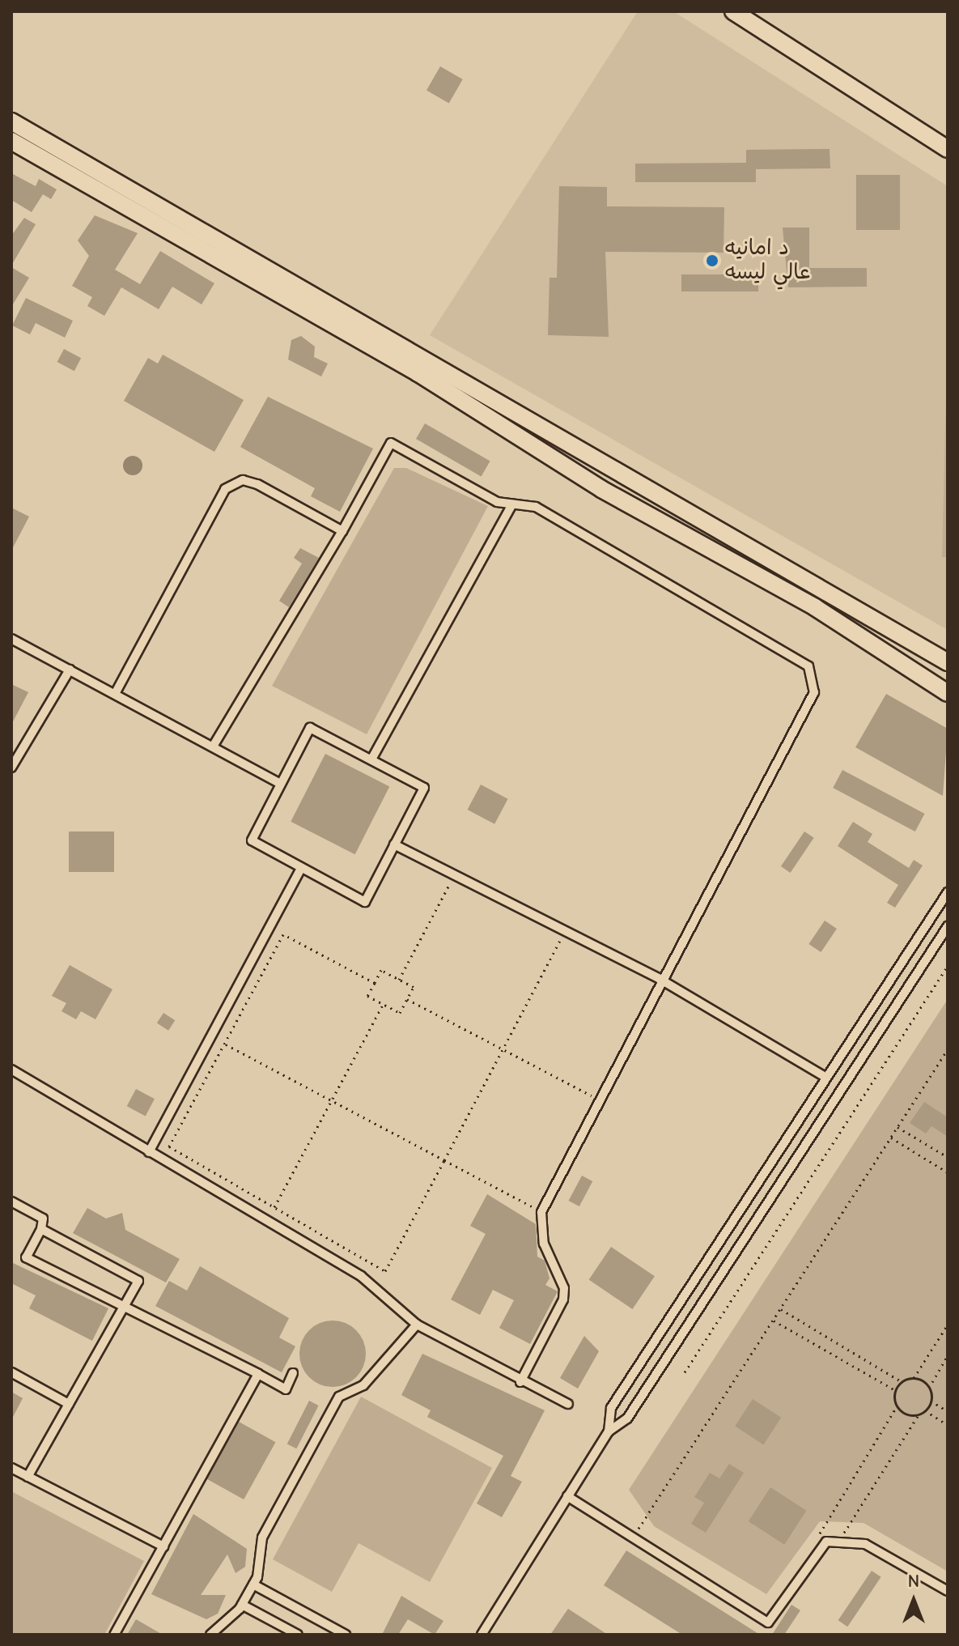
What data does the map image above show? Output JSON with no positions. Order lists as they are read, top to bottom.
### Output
{
  "places": ["د امانیه عالي لیسه"],
  "north": "top"
}
